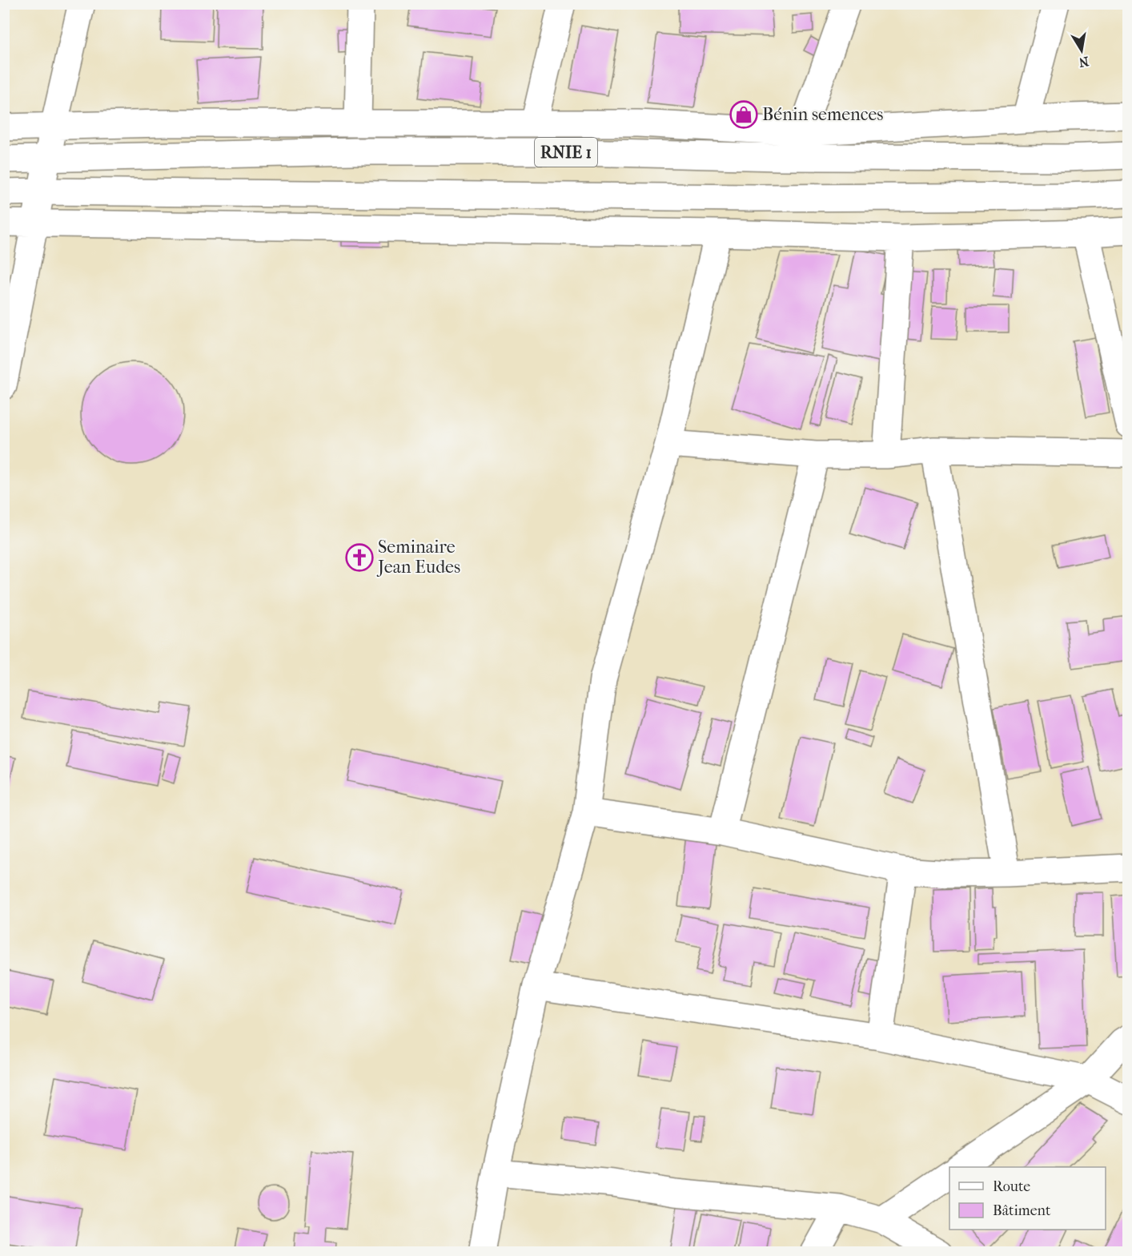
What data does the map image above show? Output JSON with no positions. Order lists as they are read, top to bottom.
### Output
{
  "streets": {
    "main road": ["RNIE 1"]
  },
  "places": {
    "shop": ["Bénin semences"],
    "church": ["Seminaire Jean Eudes"]
  },
  "legend": ["Route", "Bâtiment"],
  "north": "bottom"
}
